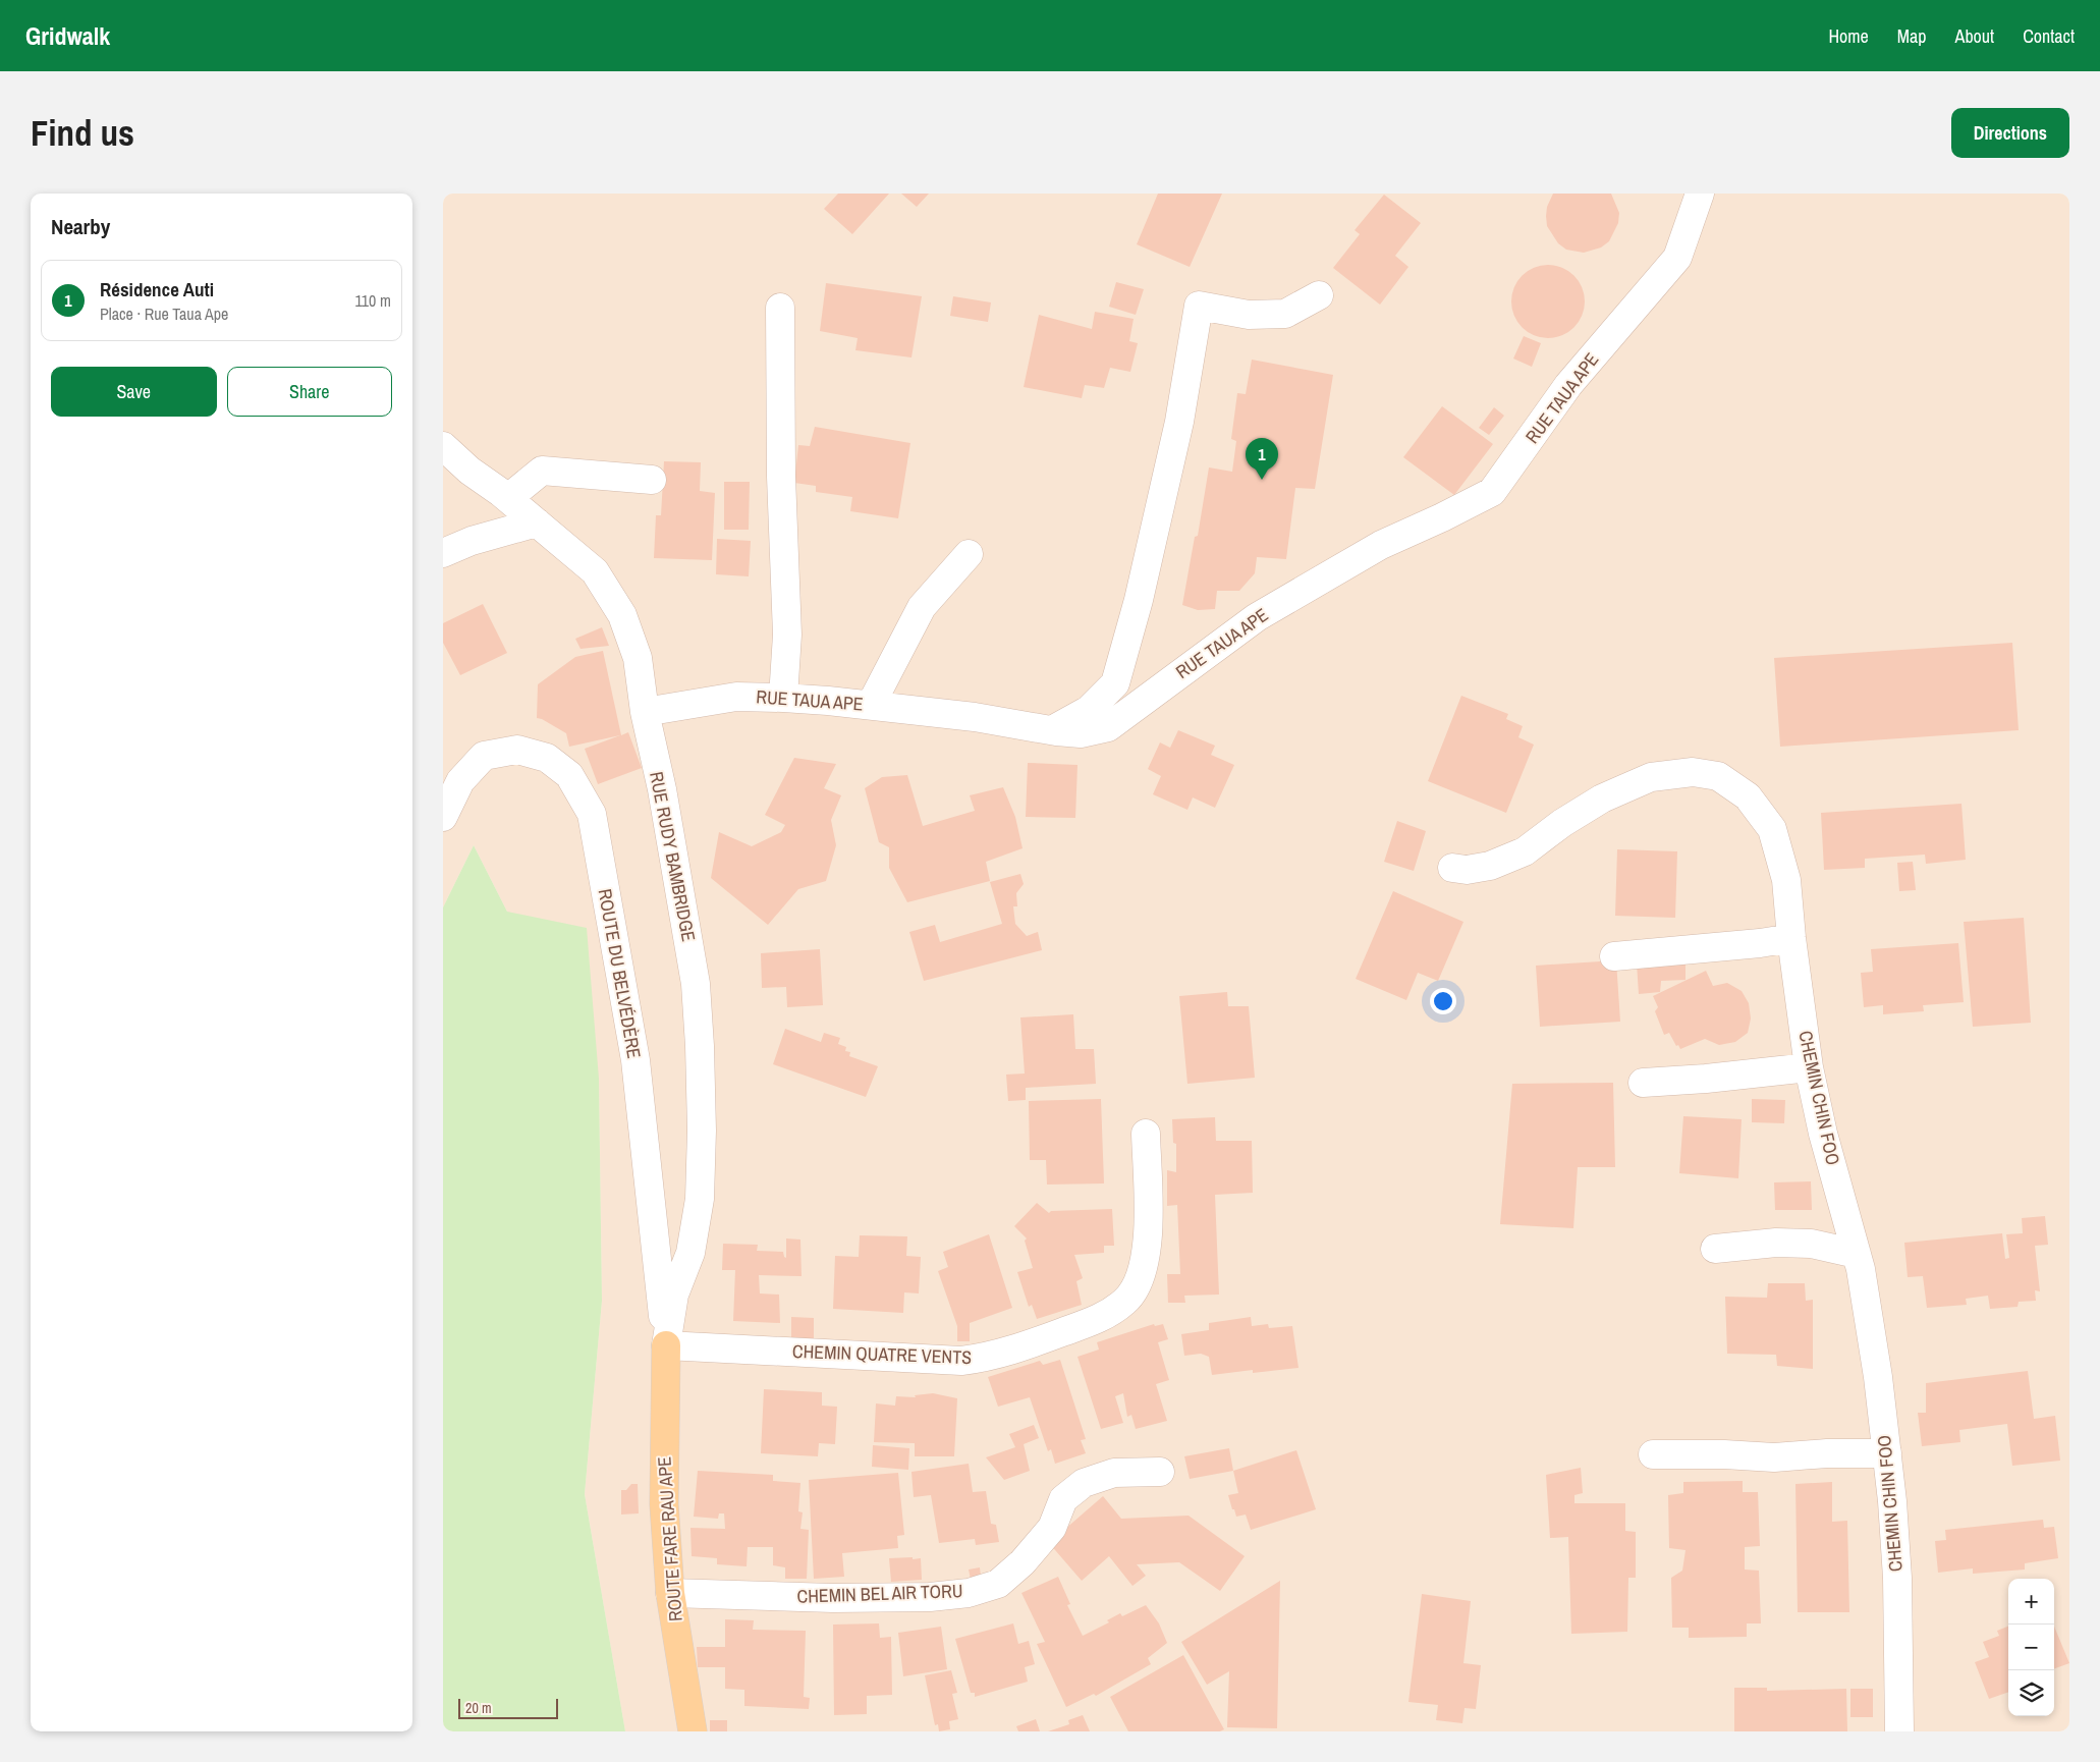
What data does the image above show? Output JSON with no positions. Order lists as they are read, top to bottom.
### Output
{
  "streets": {
    "main road": ["ROUTE FARE RAU APE"],
    "street": [
      "RUE TAUA APE",
      "RUE RUDY BAMBRIDGE",
      "ROUTE DU BELVÉDÈRE",
      "CHEMIN CHIN FOO",
      "CHEMIN QUATRE VENTS",
      "CHEMIN BEL AIR TORU"
    ]
  },
  "crossings": [
    ["RUE TAUA APE", "RUE RUDY BAMBRIDGE"],
    ["RUE RUDY BAMBRIDGE", "ROUTE DU BELVÉDÈRE"],
    ["RUE RUDY BAMBRIDGE", "CHEMIN QUATRE VENTS"],
    ["RUE RUDY BAMBRIDGE", "ROUTE FARE RAU APE"],
    ["ROUTE DU BELVÉDÈRE", "CHEMIN QUATRE VENTS"],
    ["ROUTE DU BELVÉDÈRE", "ROUTE FARE RAU APE"],
    ["CHEMIN QUATRE VENTS", "ROUTE FARE RAU APE"],
    ["ROUTE FARE RAU APE", "CHEMIN BEL AIR TORU"]
  ],
  "scale_bar": "20 m",
  "page": {
    "header": "Gridwalk",
    "nav": [
      "Home",
      "Map",
      "About",
      "Contact"
    ],
    "buttons": [
      "Directions",
      ["Save", "Share"]
    ],
    "title": "Find us",
    "heading": "Nearby",
    "list": [
      {
        "mark": "1",
        "name": "Résidence Auti",
        "note": "Place · Rue Taua Ape",
        "value": "110 m"
      }
    ],
    "pins": "1",
    "map_buttons": ["+", "−"],
    "scale": "20 m"
  }
}
